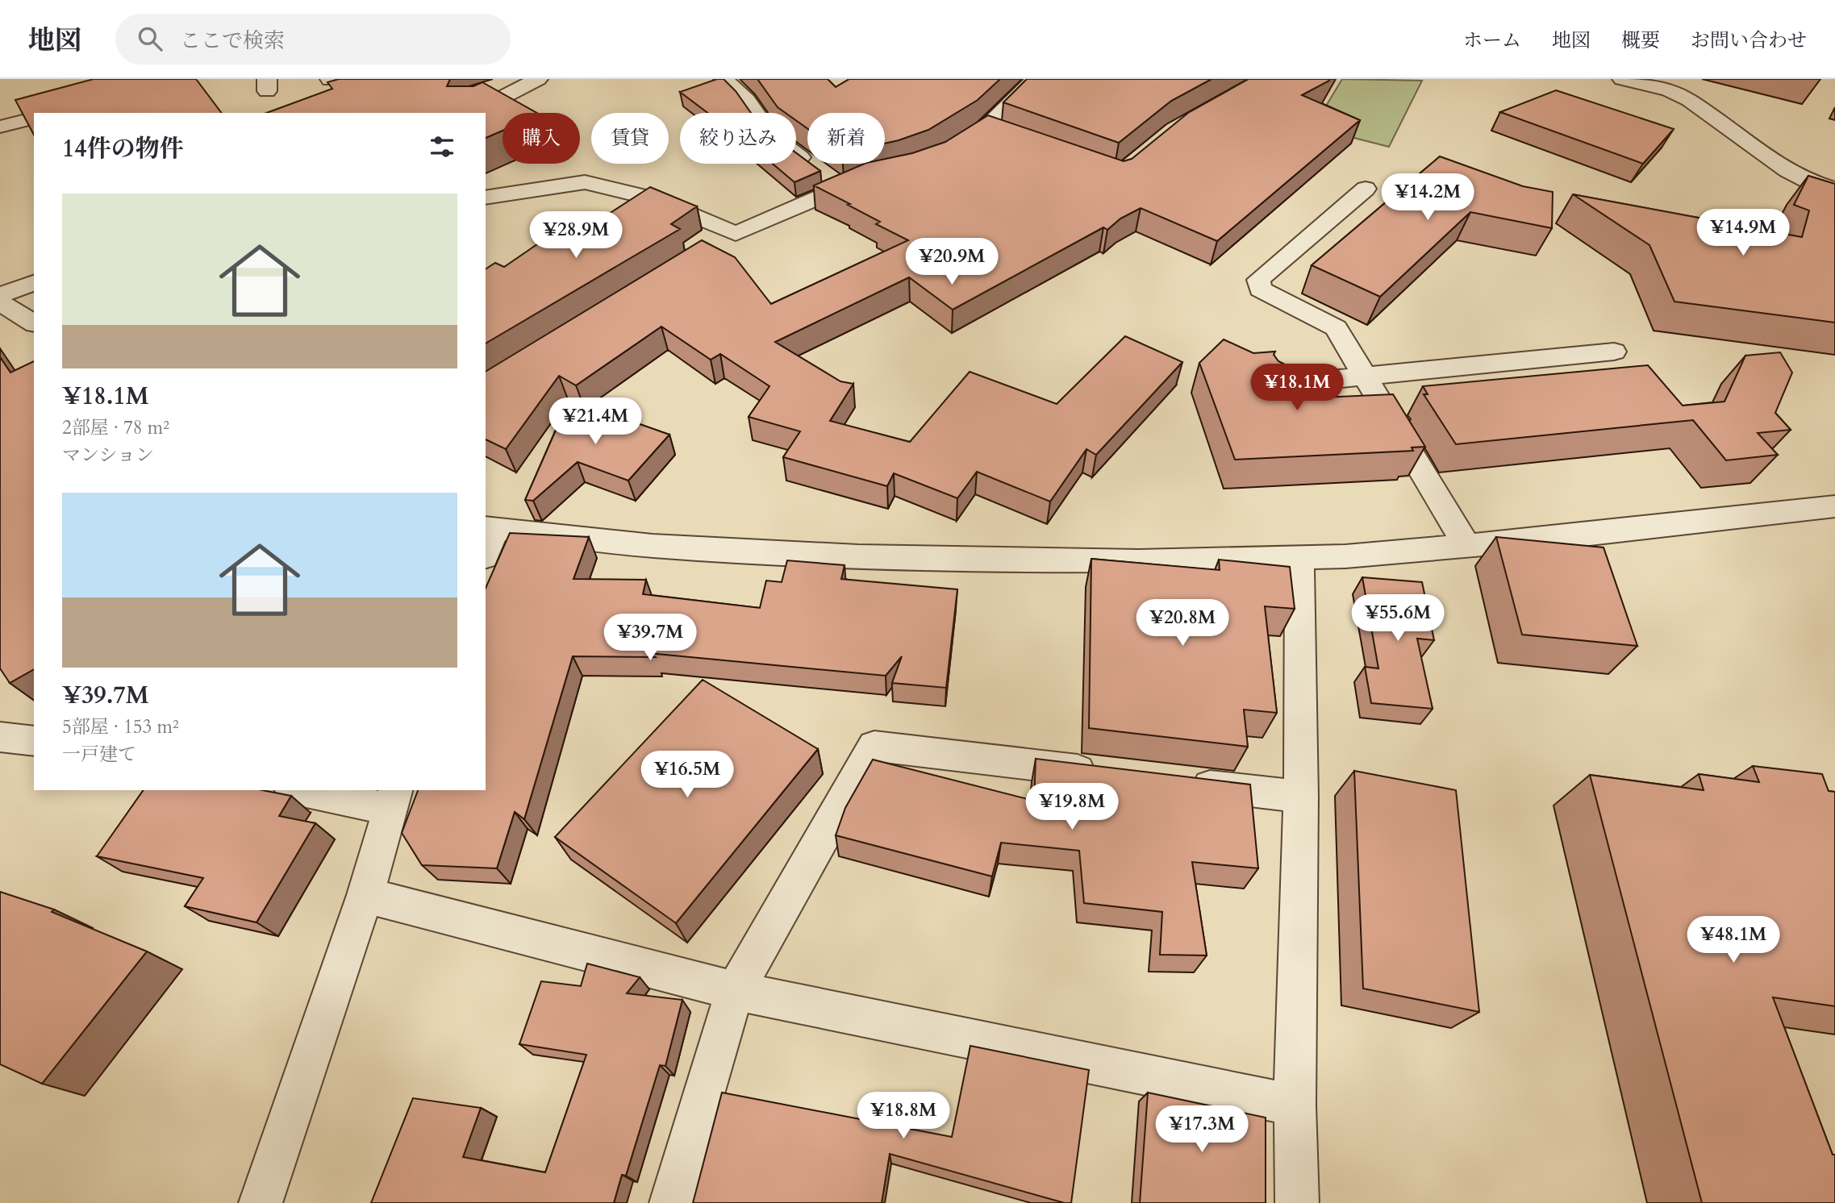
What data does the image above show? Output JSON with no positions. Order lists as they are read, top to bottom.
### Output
{
  "page": {
    "header": "地図",
    "search": "ここで検索",
    "nav": [
      "ホーム",
      "地図",
      "概要",
      "お問い合わせ"
    ],
    "chip": [
      "購入",
      "賃貸",
      "絞り込み",
      "新着"
    ],
    "heading": "14件の物件",
    "price": [
      "¥14.2M",
      "¥14.9M",
      "¥28.9M",
      "¥20.9M",
      "¥18.1M",
      "¥21.4M",
      "¥55.6M",
      "¥20.8M",
      "¥39.7M",
      "¥16.5M",
      "¥19.8M",
      "¥48.1M",
      "¥18.8M",
      "¥17.3M"
    ],
    "list": [
      {
        "name": "¥18.1M",
        "note": "2部屋 · 78 m² · マンション"
      },
      {
        "name": "¥39.7M",
        "note": "5部屋 · 153 m² · 一戸建て"
      }
    ]
  }
}
